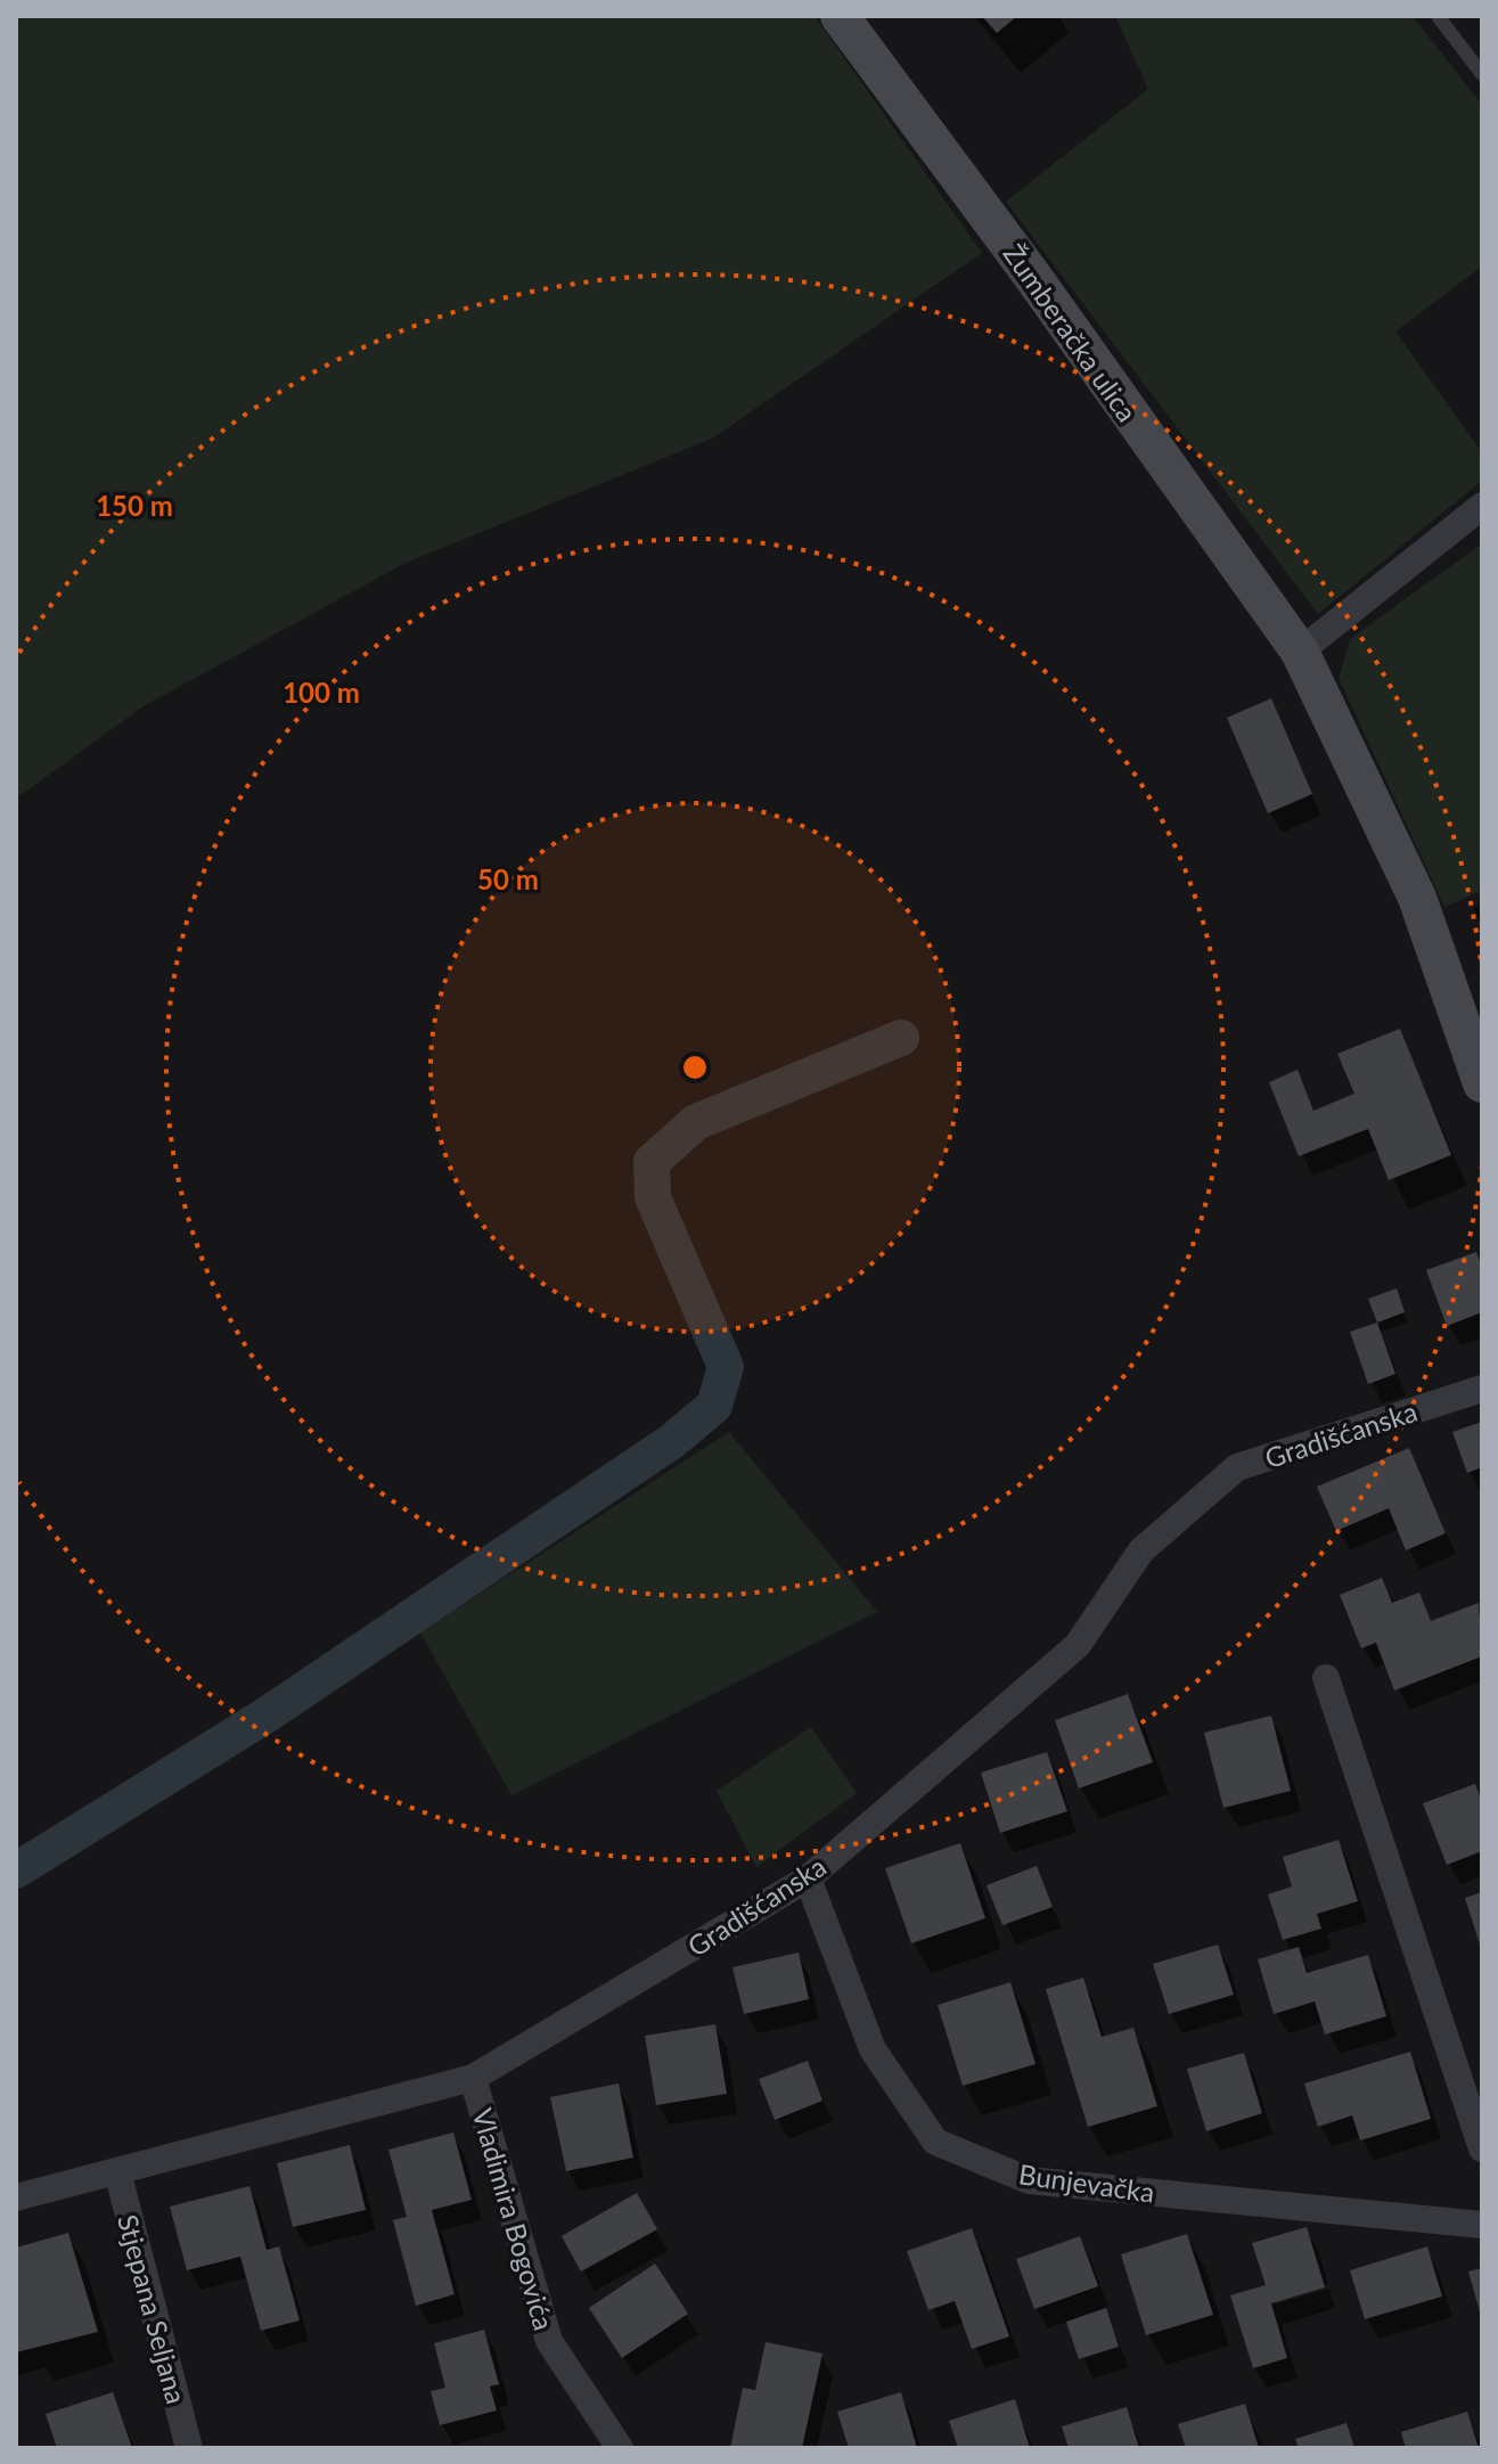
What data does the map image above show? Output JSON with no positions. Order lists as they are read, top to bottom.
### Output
{
  "streets": {
    "main road": ["Žumberačka ulica"],
    "street": [
      "Gradišćanska",
      "Bunjevačka",
      "Vladimira Bogovića",
      "Stjepana Seljana"
    ]
  },
  "crossings": [
    ["Gradišćanska", "Bunjevačka"],
    ["Gradišćanska", "Vladimira Bogovića"],
    ["Gradišćanska", "Stjepana Seljana"]
  ],
  "rings": ["150 m", "100 m", "50 m"]
}
